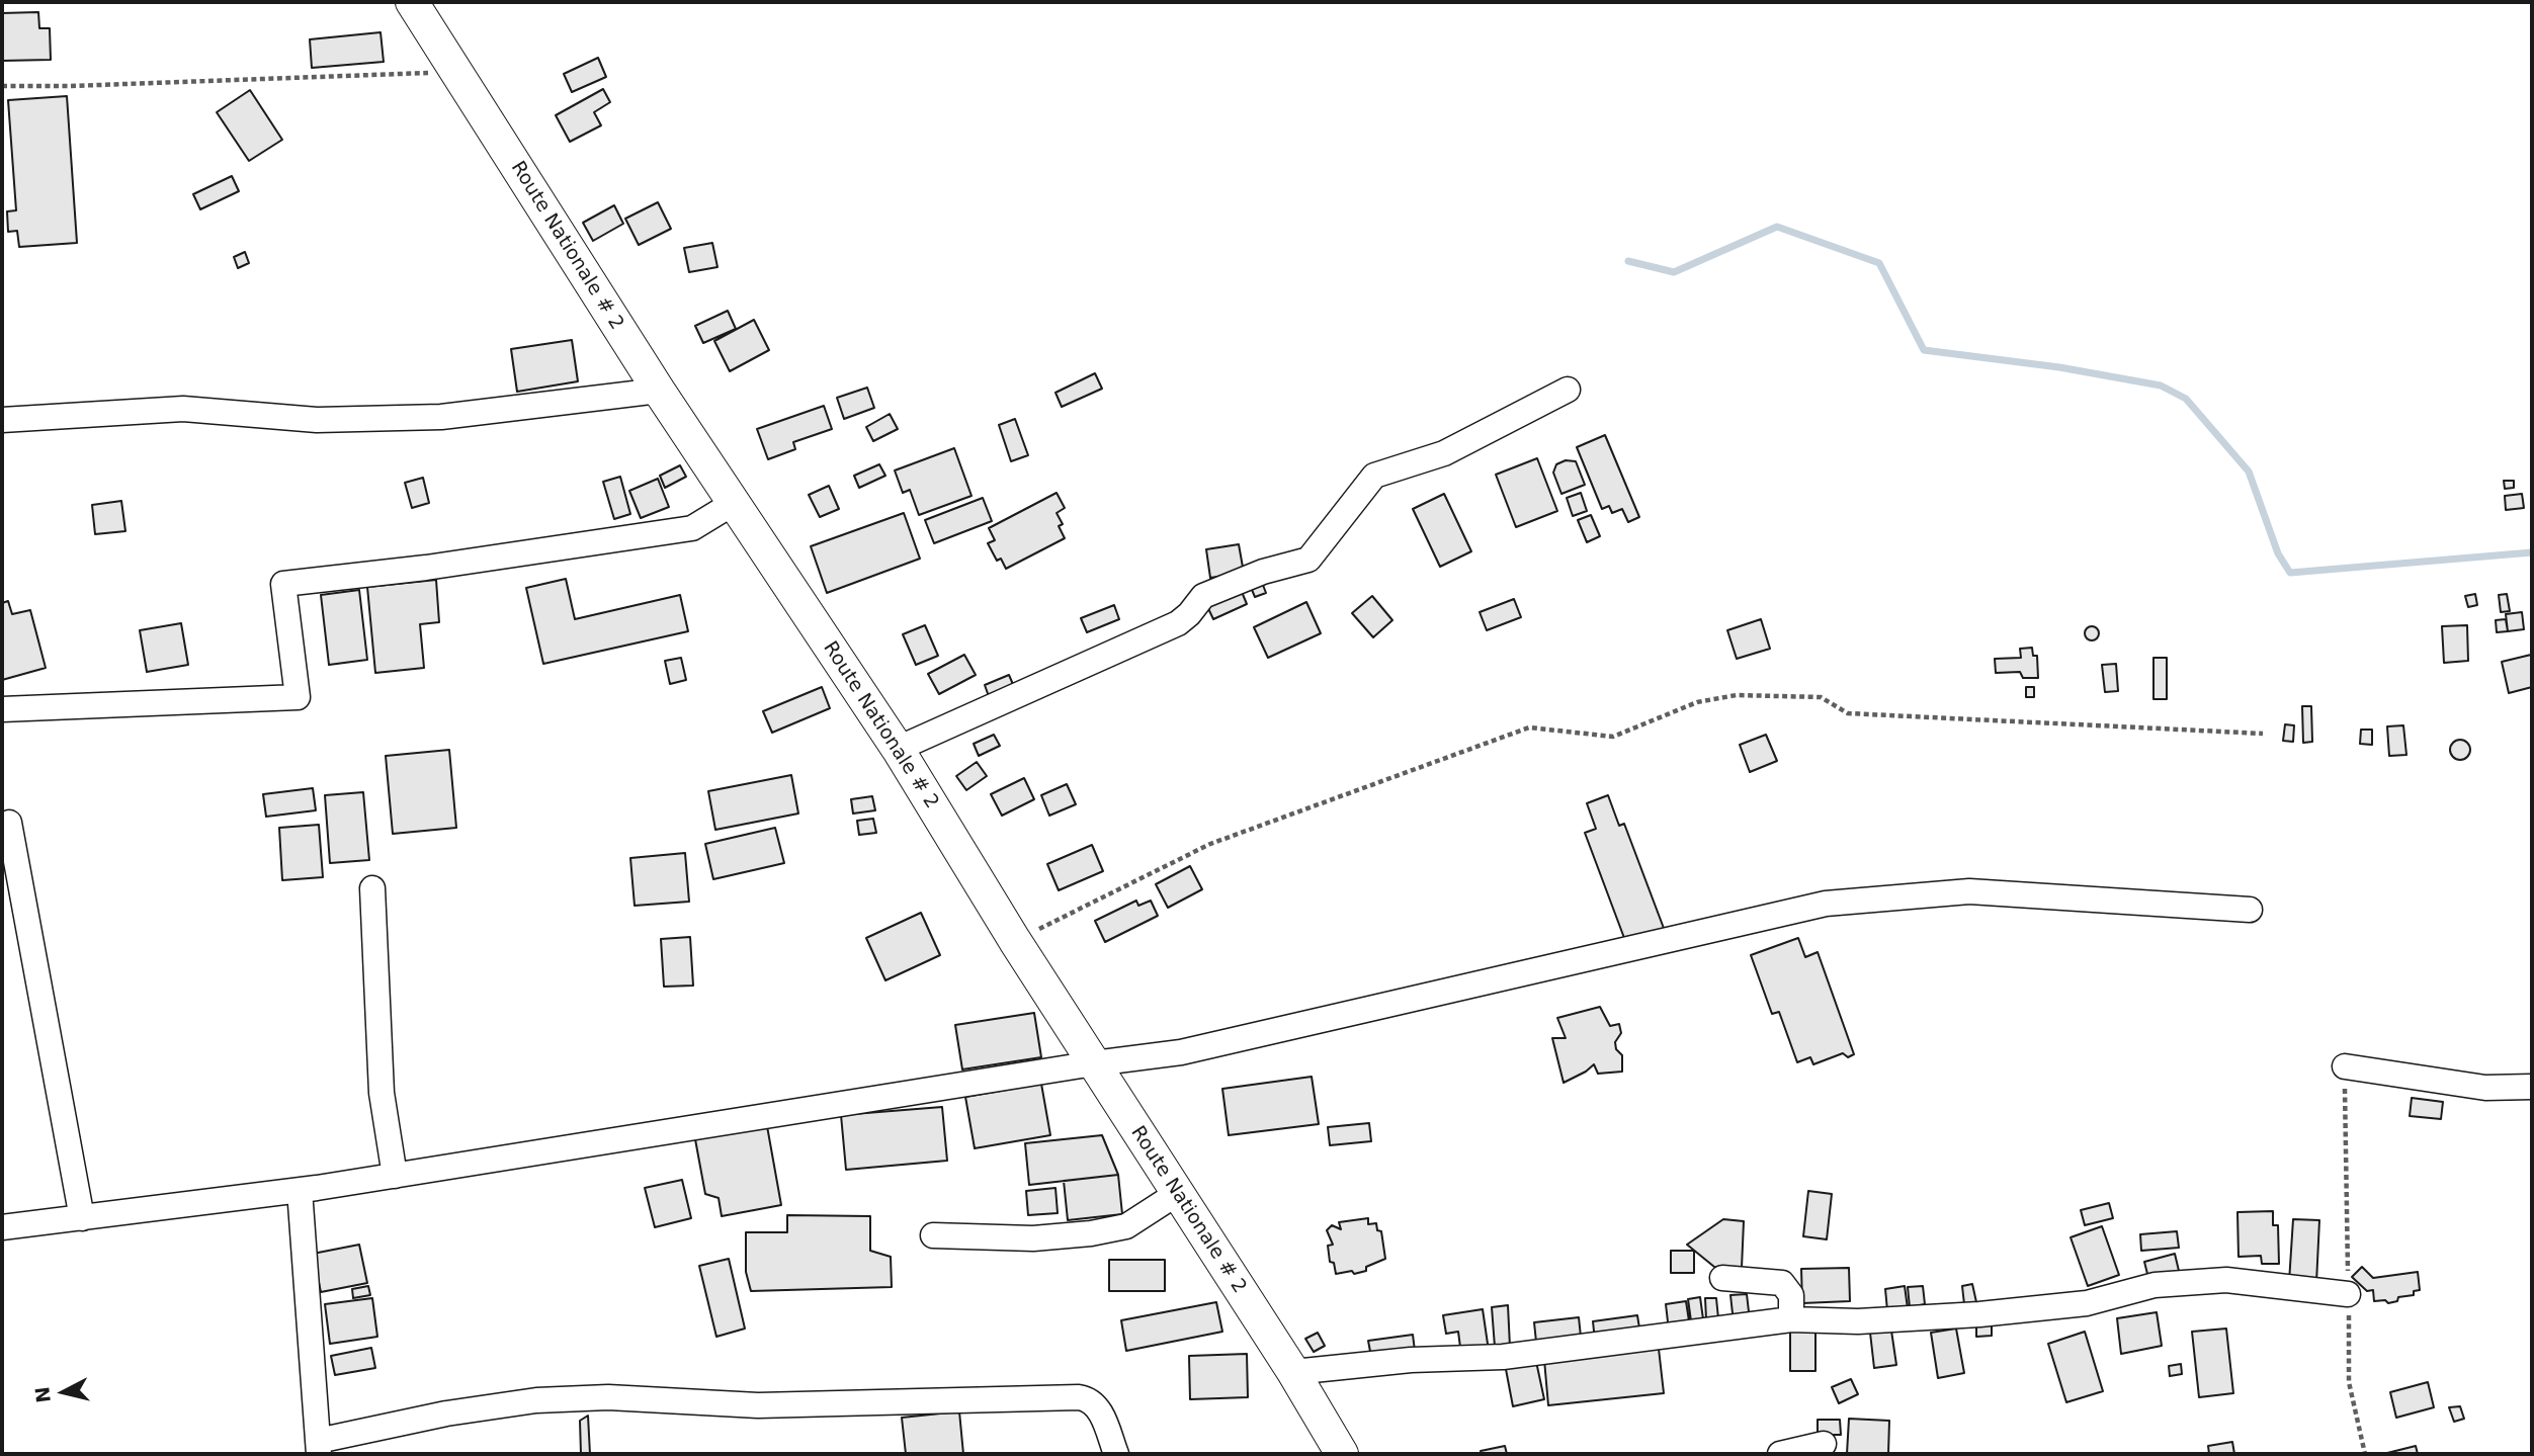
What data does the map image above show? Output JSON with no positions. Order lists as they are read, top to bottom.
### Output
{
  "streets": {
    "main road": ["Route Nationale # 2"]
  },
  "north": "left"
}
